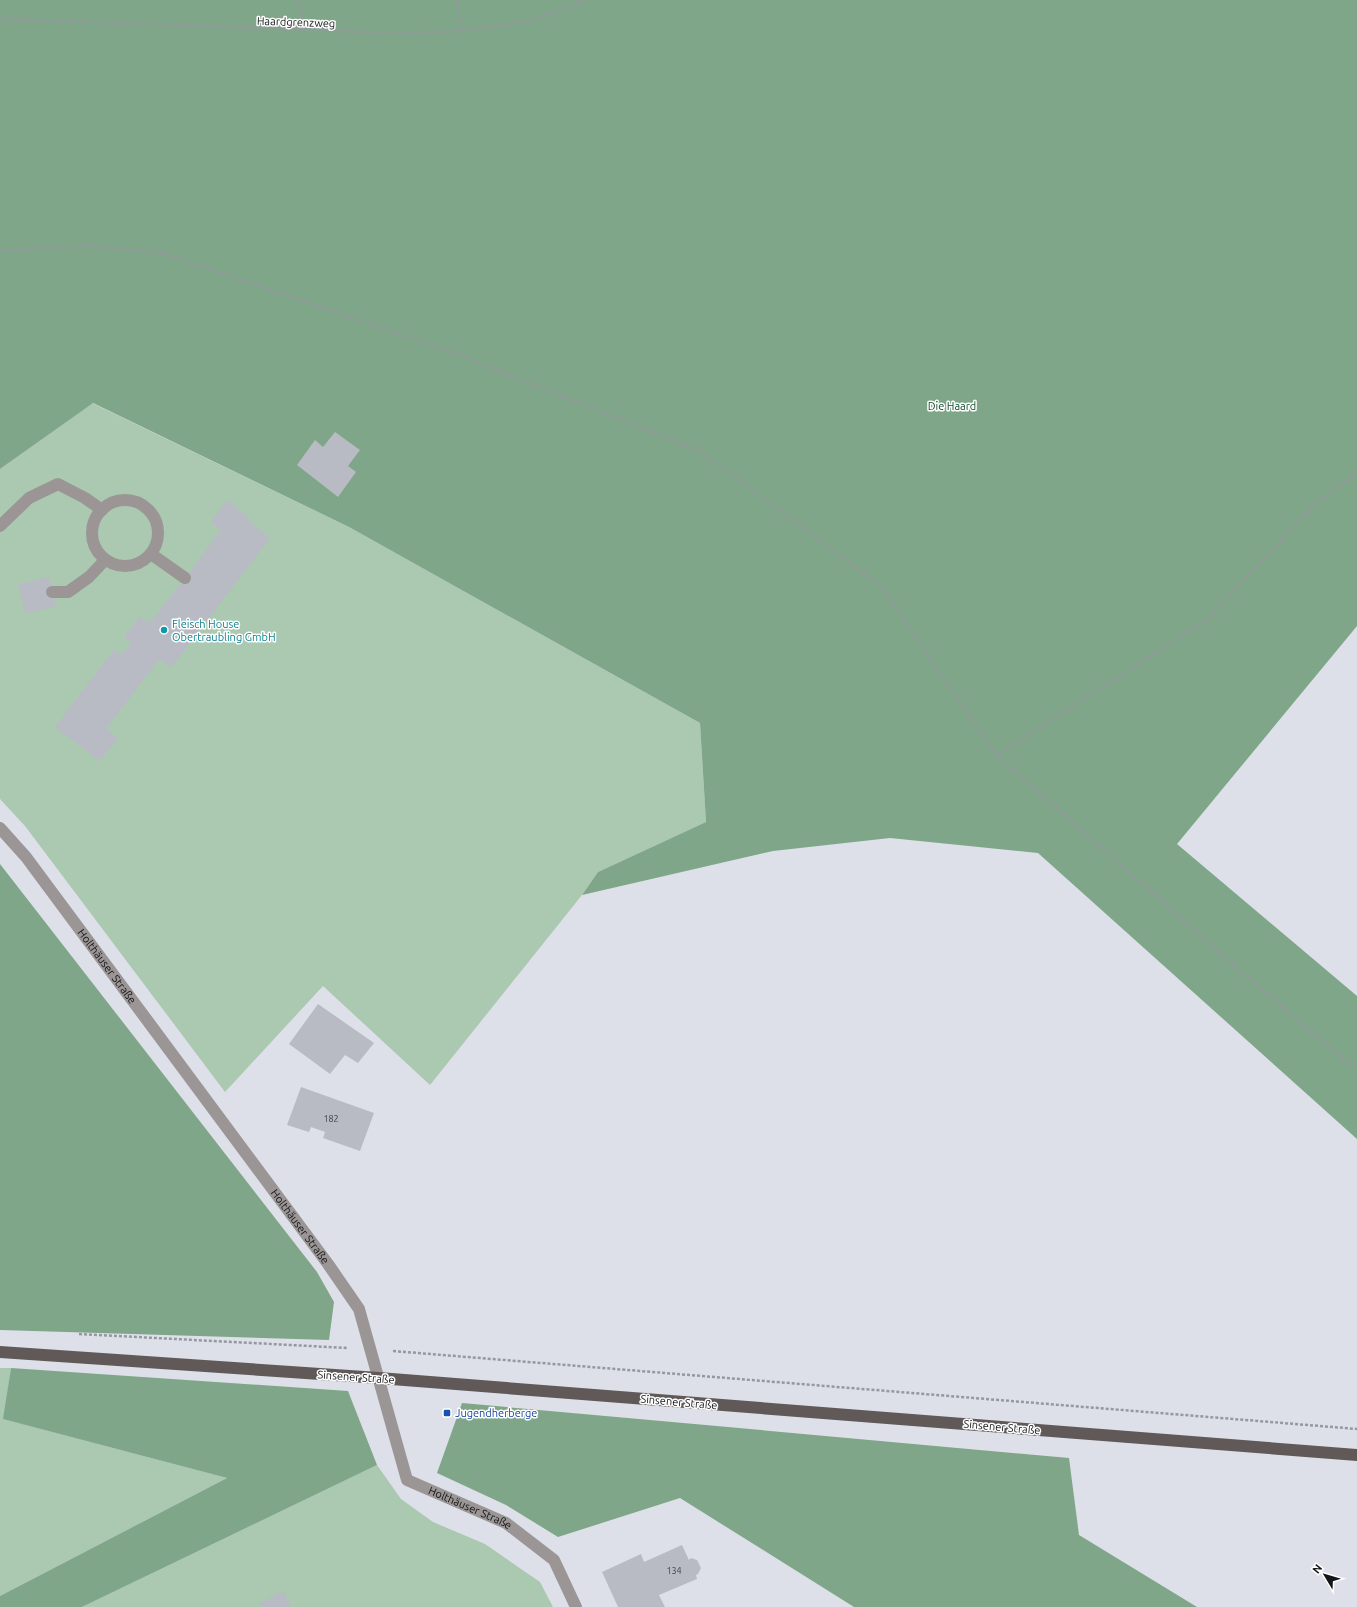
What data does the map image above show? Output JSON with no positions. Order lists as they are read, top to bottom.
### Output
{
  "streets": {
    "main road": ["Sinsener Straße"],
    "street": ["Holthäuser Straße"],
    "path": ["Haardgrenzweg"]
  },
  "crossings": [
    ["Holthäuser Straße", "Sinsener Straße"]
  ],
  "parks": ["Die Haard"],
  "places": {
    "other": ["Fleisch House Obertraubling GmbH"],
    "transit": ["Jugendherberge"]
  },
  "house_numbers": ["182", "134"],
  "north": "top left"
}
